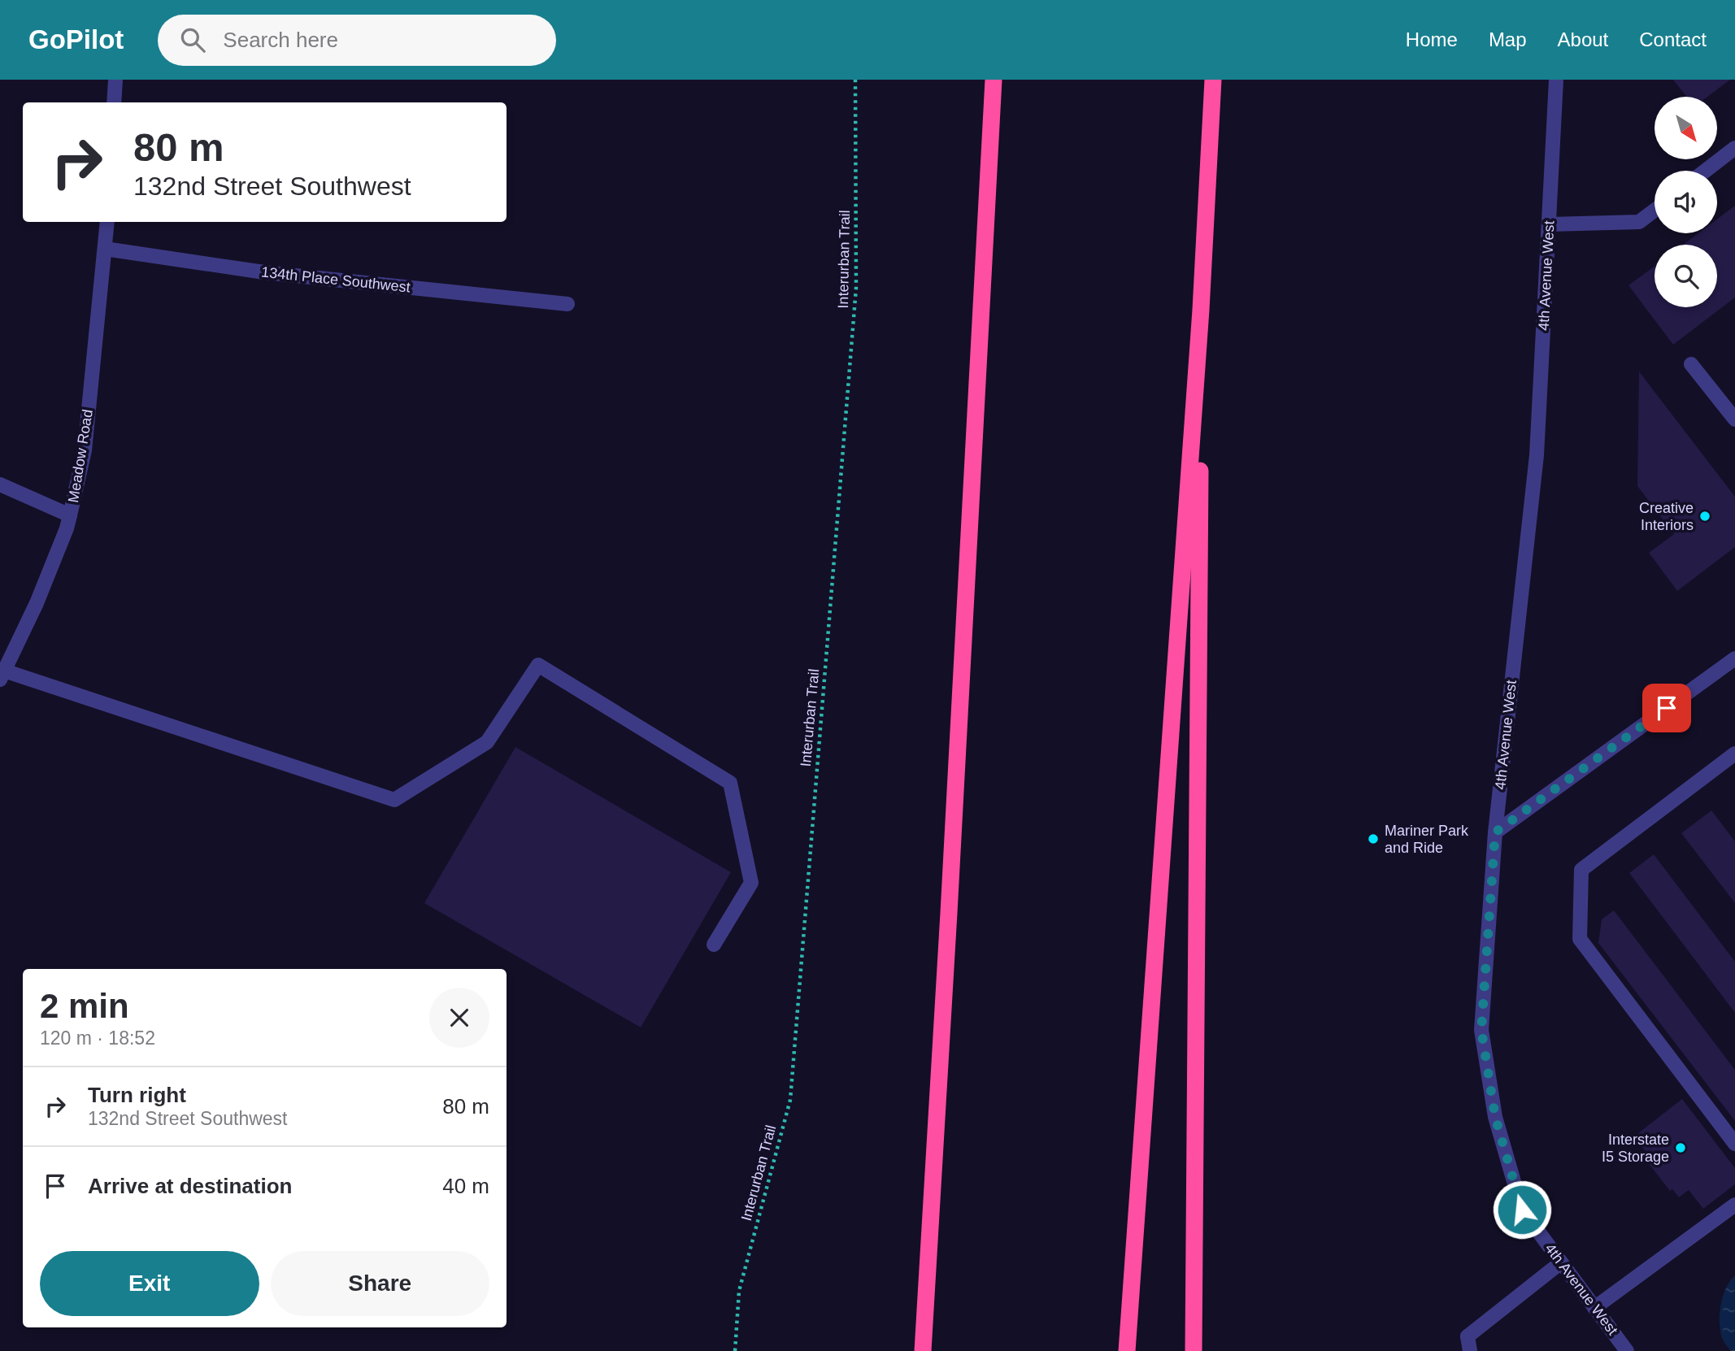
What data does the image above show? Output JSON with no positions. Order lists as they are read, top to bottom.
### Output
{
  "streets": {
    "street": ["4th Avenue West", "134th Place Southwest", "Meadow Road"],
    "path": ["Interurban Trail"]
  },
  "crossings": [
    ["134th Place Southwest", "Meadow Road"]
  ],
  "places": ["Creative Interiors", "Mariner Park and Ride", "Interstate I5 Storage"],
  "north": "bottom right",
  "page": {
    "header": "GoPilot",
    "search": "Search here",
    "nav": [
      "Home",
      "Map",
      "About",
      "Contact"
    ],
    "turn": ["80 m", "132nd Street Southwest"],
    "heading": ["2 min", "120 m · 18:52"],
    "list": [
      {
        "name": "Turn right",
        "note": "132nd Street Southwest",
        "value": "80 m"
      },
      {
        "name": "Arrive at destination",
        "value": "40 m"
      }
    ],
    "buttons": ["Exit", "Share"]
  }
}
